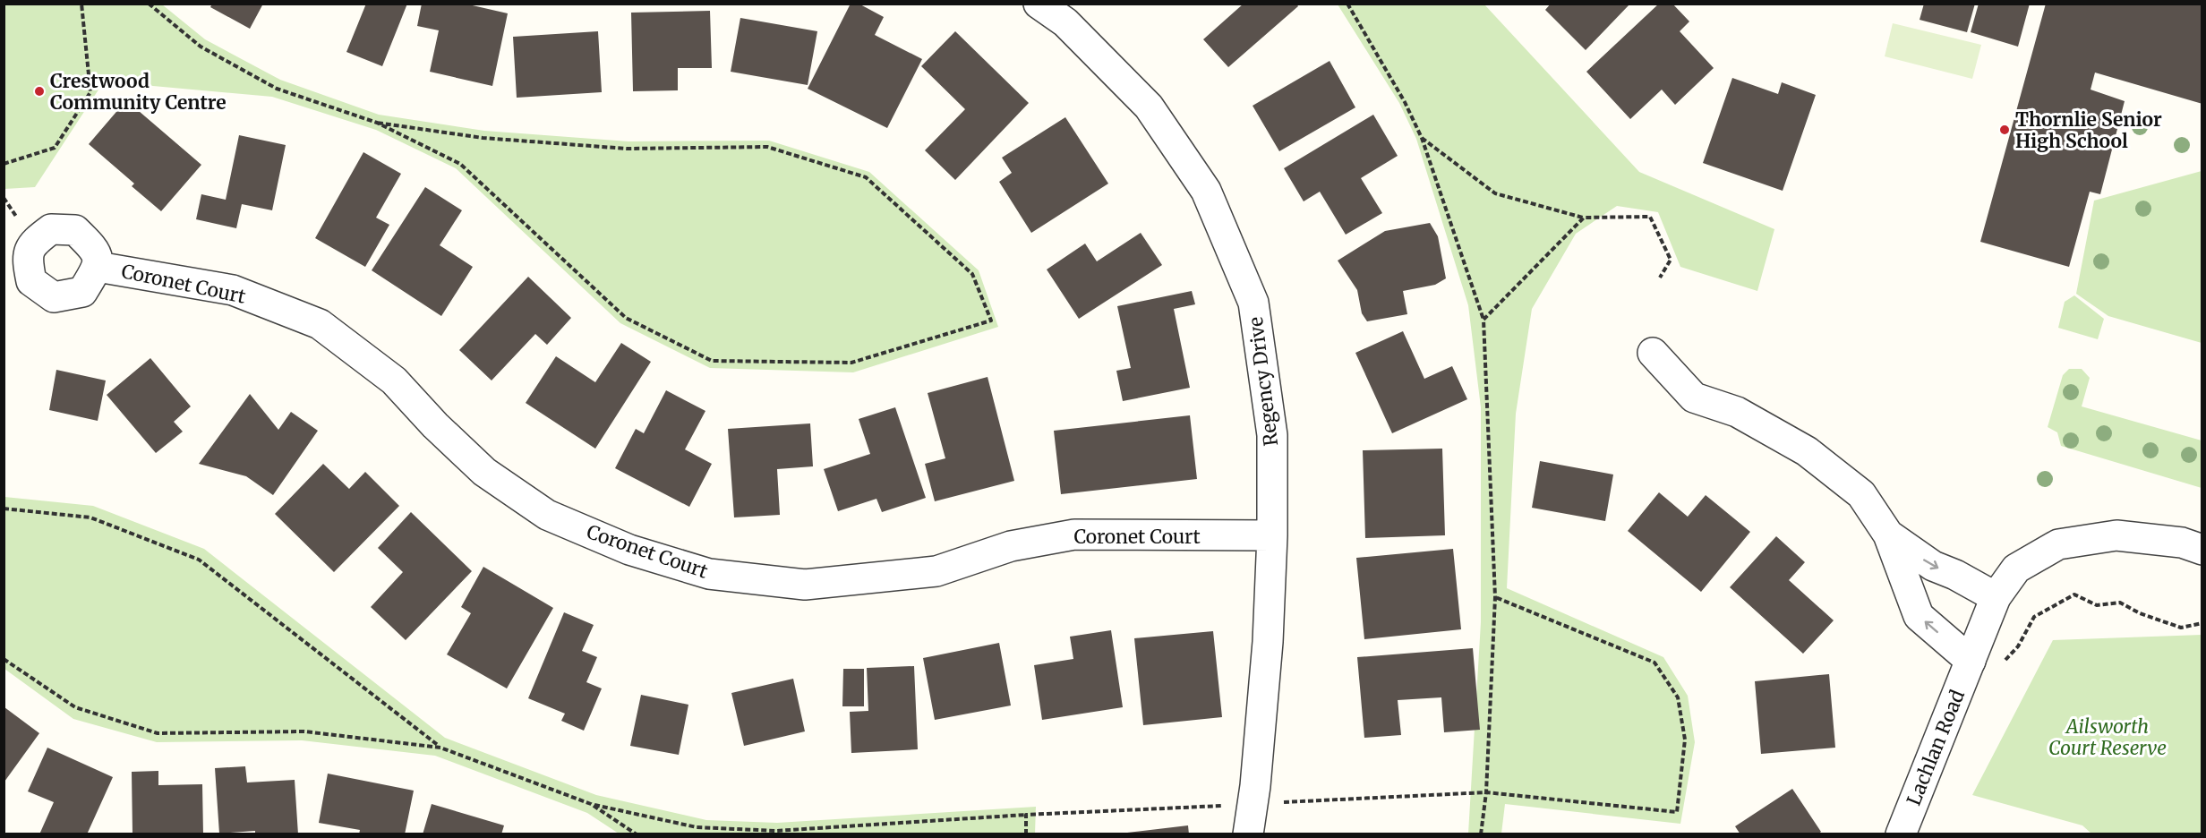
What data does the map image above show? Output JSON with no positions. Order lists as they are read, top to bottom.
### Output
{
  "streets": {
    "street": ["Coronet Court", "Regency Drive", "Lachlan Road"]
  },
  "crossings": [
    ["Coronet Court", "Regency Drive"]
  ],
  "parks": ["Ailsworth Court Reserve"],
  "places": ["Crestwood Community Centre", "Thornlie Senior High School"]
}
